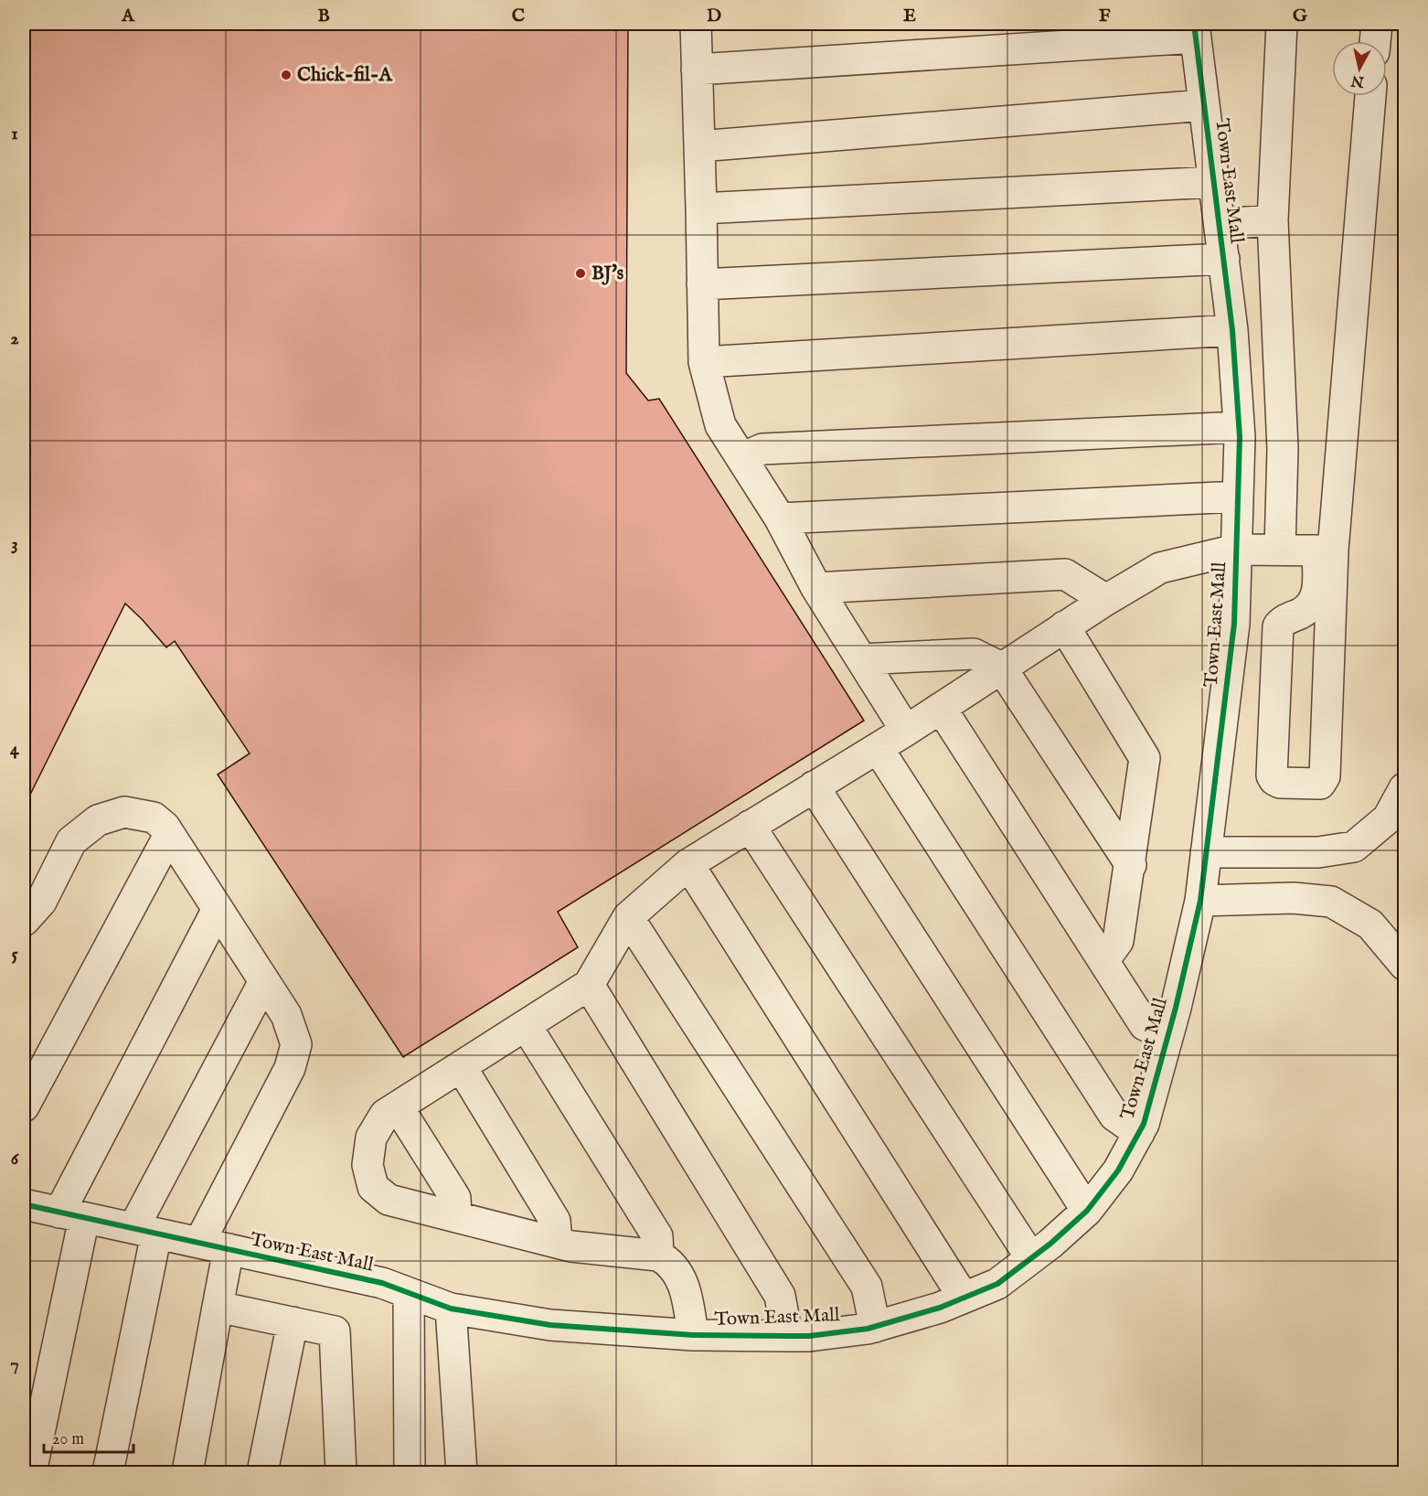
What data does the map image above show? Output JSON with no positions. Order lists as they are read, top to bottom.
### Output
{
  "streets": {
    "street": ["Town East Mall"]
  },
  "places": ["Chick-fil-A", "BJ's"],
  "scale_bar": "20 m",
  "north": "bottom",
  "grid": {
    "columns": [
      "A",
      "B",
      "C",
      "D",
      "E",
      "F",
      "G"
    ],
    "rows": [
      "1",
      "2",
      "3",
      "4",
      "5",
      "6",
      "7"
    ]
  }
}
